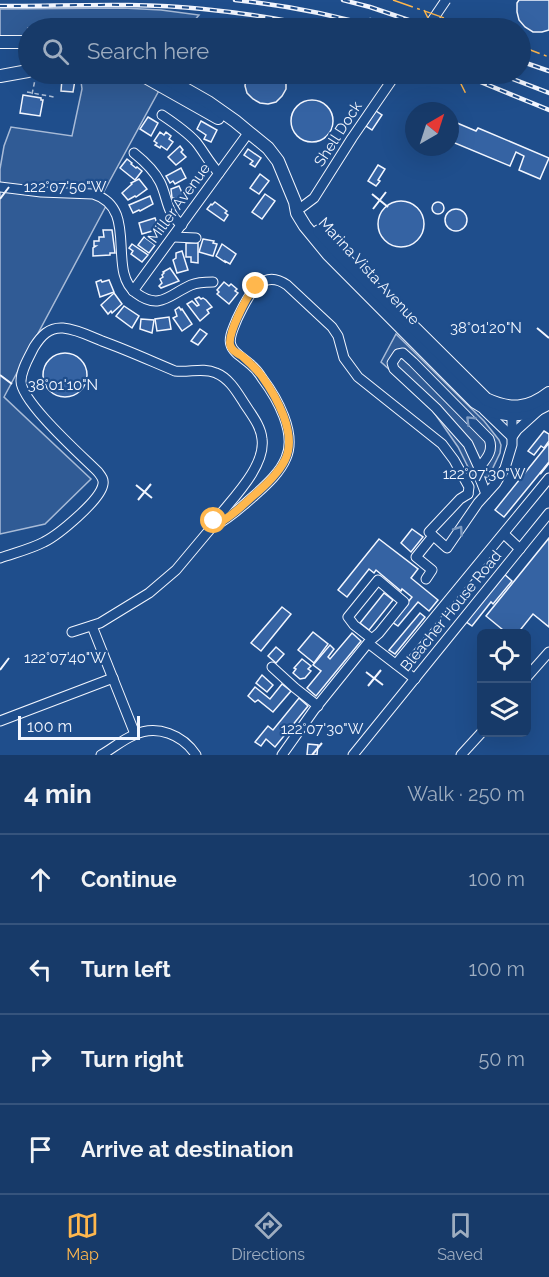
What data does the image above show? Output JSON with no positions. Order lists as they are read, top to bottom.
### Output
{
  "streets": {
    "main road": ["Marina Vista Avenue"],
    "street": ["Shell Dock", "Miller Avenue", "Bleacher House Road"]
  },
  "crossings": [
    ["Shell Dock", "Marina Vista Avenue"],
    ["Miller Avenue", "Marina Vista Avenue"]
  ],
  "scale_bar": "100 m",
  "north": "top right",
  "page": {
    "search": "Search here",
    "scale": "100 m",
    "heading": ["4 min", "Walk · 250 m"],
    "list": [
      ["Continue", "100 m"],
      ["Turn left", "100 m"],
      ["Turn right", "50 m"],
      "Arrive at destination"
    ],
    "nav": ["Map", "Directions", "Saved"]
  },
  "coordinates": [
    "122°07'50\"W",
    "38°01'20\"N",
    "38°01'10\"N",
    "122°07'30\"W",
    "122°07'40\"W"
  ]
}
